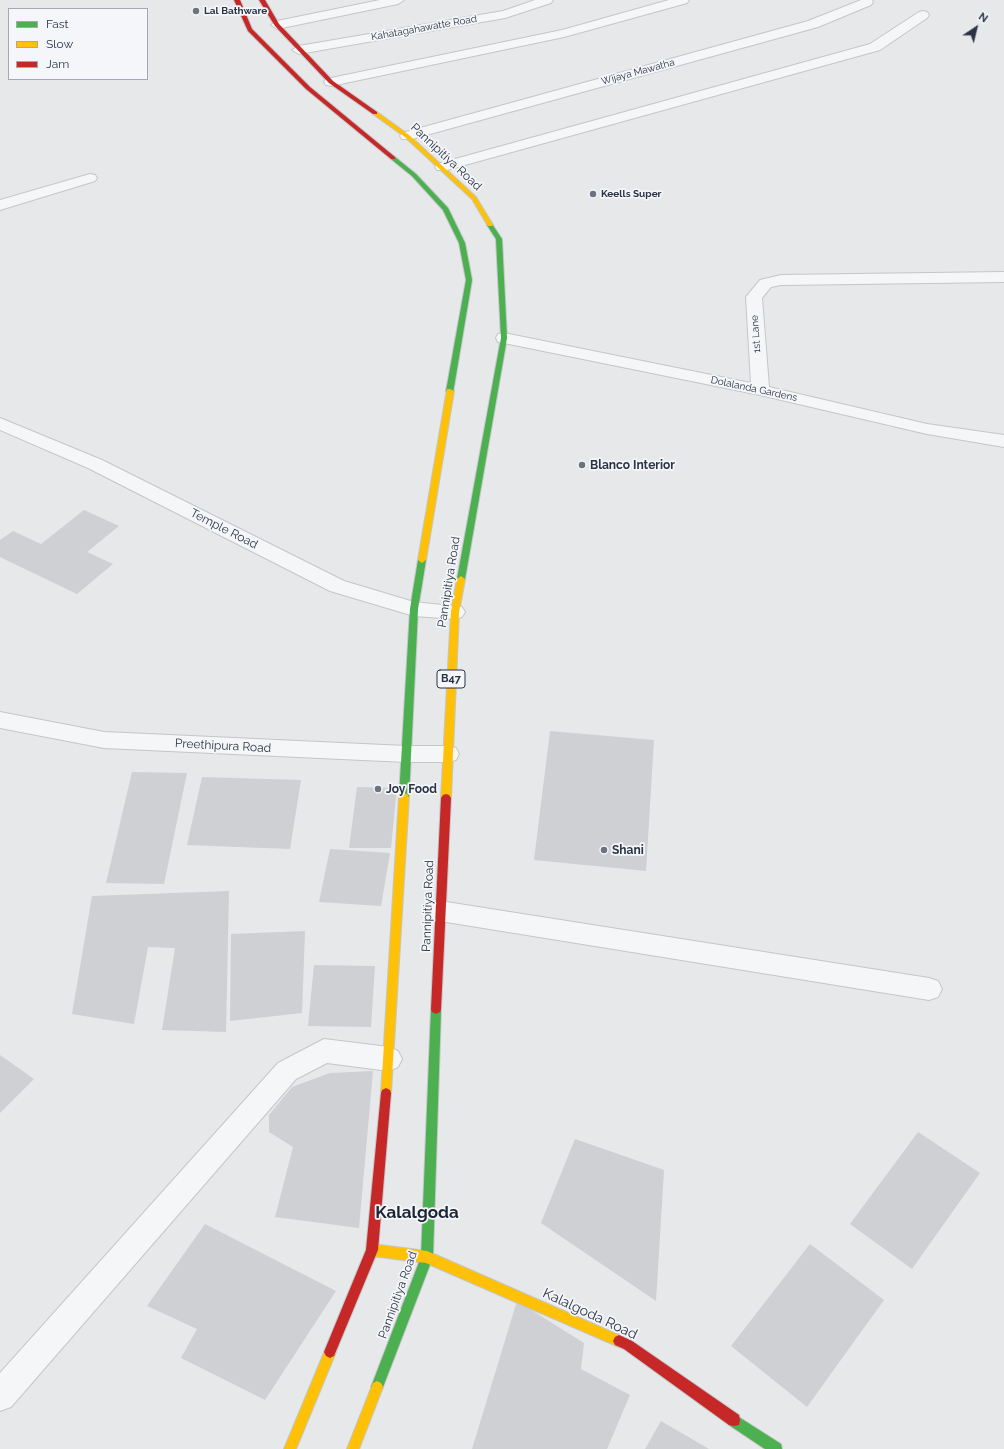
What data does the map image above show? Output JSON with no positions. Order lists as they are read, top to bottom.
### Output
{
  "streets": {
    "main road": ["Pannipitiya Road", "B47", "Kalalgoda Road"],
    "street": [
      "Kahatagahawatte Road",
      "Wijaya Mawatha",
      "1st Lane",
      "Dolalanda Gardens",
      "Temple Road",
      "Preethipura Road"
    ]
  },
  "crossings": [
    ["Kahatagahawatte Road", "Pannipitiya Road"],
    ["Wijaya Mawatha", "Pannipitiya Road"],
    ["Pannipitiya Road", "Dolalanda Gardens"],
    ["Pannipitiya Road", "Temple Road"],
    ["Pannipitiya Road", "Preethipura Road"],
    ["Pannipitiya Road", "Kalalgoda Road"],
    ["1st Lane", "Dolalanda Gardens"]
  ],
  "districts": ["Kalalgoda"],
  "places": [
    "Lal Bathware",
    "Keells Super",
    "Blanco Interior",
    "Joy Food",
    "Shani"
  ],
  "legend": ["Fast", "Slow", "Jam"],
  "north": "top right"
}
